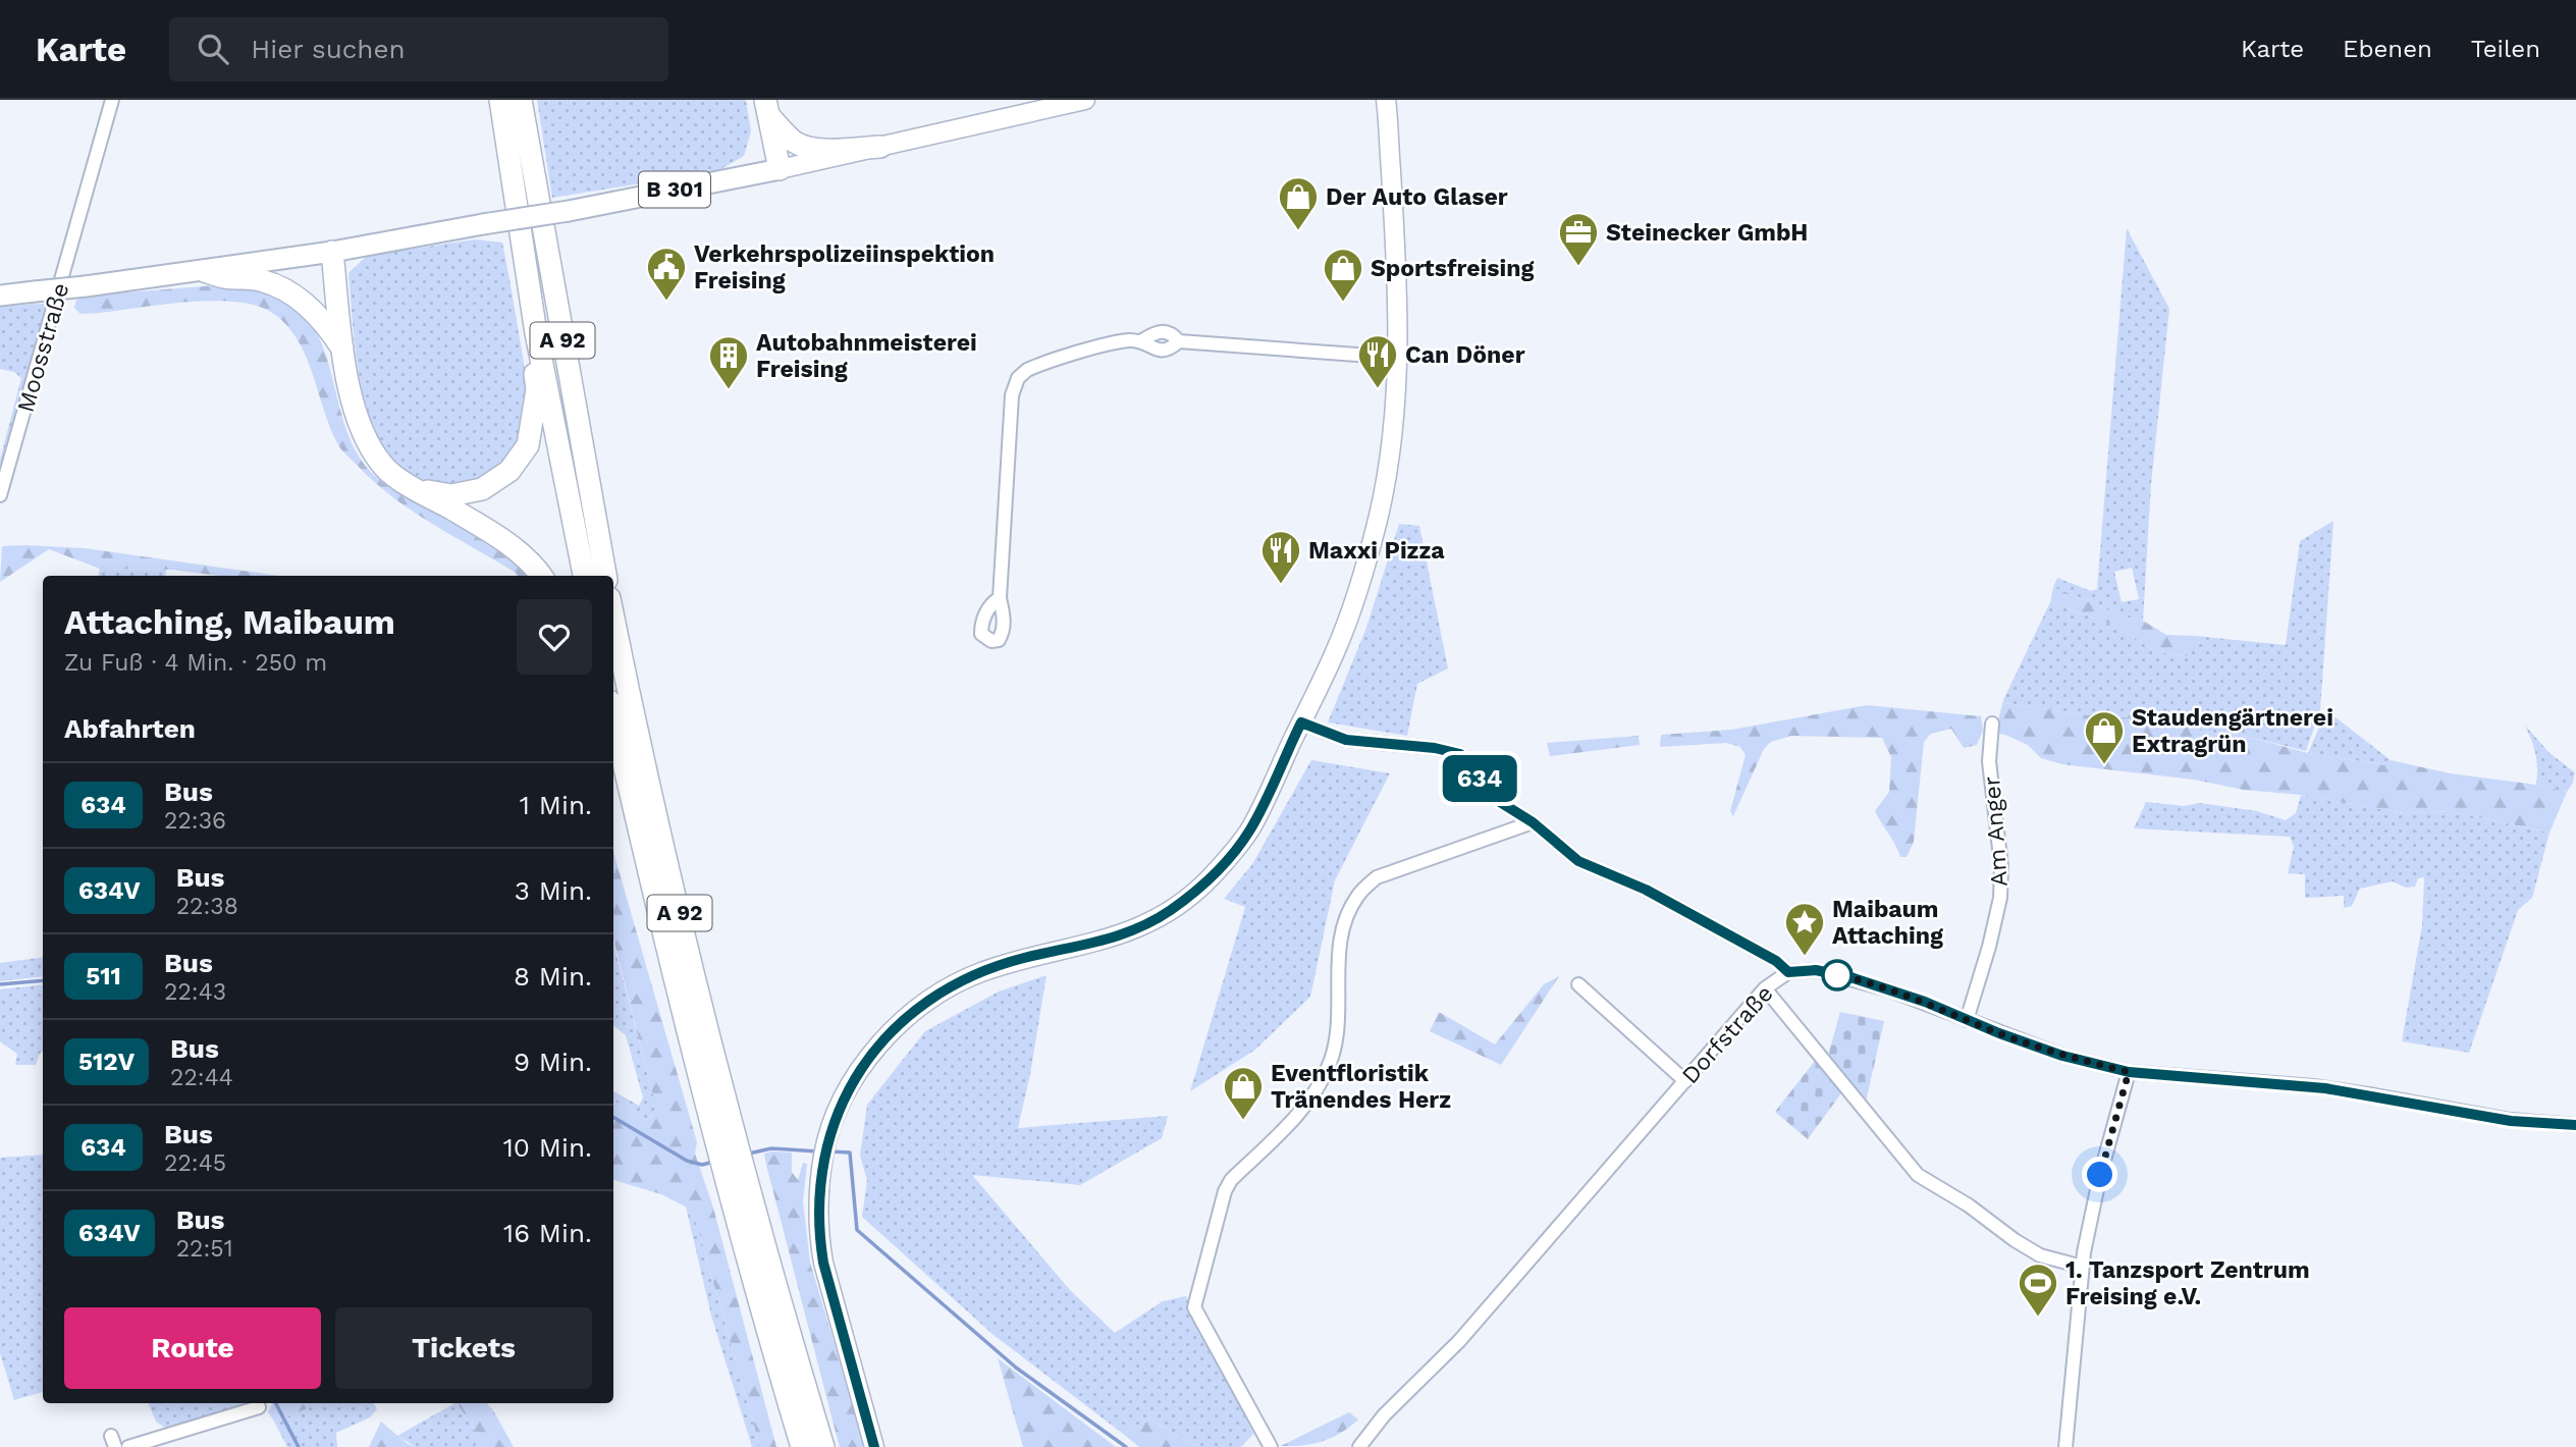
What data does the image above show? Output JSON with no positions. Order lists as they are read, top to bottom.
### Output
{
  "streets": {
    "highway": ["A 92"],
    "main road": ["B 301"],
    "street": ["Moosstraße", "Am Anger", "Dorfstraße"]
  },
  "crossings": [
    ["Am Anger", "Dorfstraße"]
  ],
  "places": {
    "shop": [
      "Der Auto Glaser",
      "Sportsfreising",
      "Staudengärtnerei Extragrün",
      "Eventfloristik Tränendes Herz"
    ],
    "office": ["Steinecker GmbH"],
    "public building": ["Verkehrspolizeiinspektion Freising"],
    "restaurant": ["Can Döner", "Maxxi Pizza"],
    "building": ["Autobahnmeisterei Freising"],
    "place": ["Maibaum Attaching"],
    "sports": ["1. Tanzsport Zentrum Freising e.V."]
  },
  "lines": ["bus line 634"],
  "page": {
    "header": "Karte",
    "search": "Hier suchen",
    "nav": ["Karte", "Ebenen", "Teilen"],
    "on_map": "634",
    "heading": [
      ["Attaching, Maibaum", "Zu Fuß · 4 Min. · 250 m"],
      "Abfahrten"
    ],
    "list": [
      {
        "mark": "634",
        "name": "Bus",
        "note": "22:36",
        "value": "1 Min."
      },
      {
        "mark": "634V",
        "name": "Bus",
        "note": "22:38",
        "value": "3 Min."
      },
      {
        "mark": "511",
        "name": "Bus",
        "note": "22:43",
        "value": "8 Min."
      },
      {
        "mark": "512V",
        "name": "Bus",
        "note": "22:44",
        "value": "9 Min."
      },
      {
        "mark": "634",
        "name": "Bus",
        "note": "22:45",
        "value": "10 Min."
      },
      {
        "mark": "634V",
        "name": "Bus",
        "note": "22:51",
        "value": "16 Min."
      }
    ],
    "buttons": ["Route", "Tickets"]
  }
}
